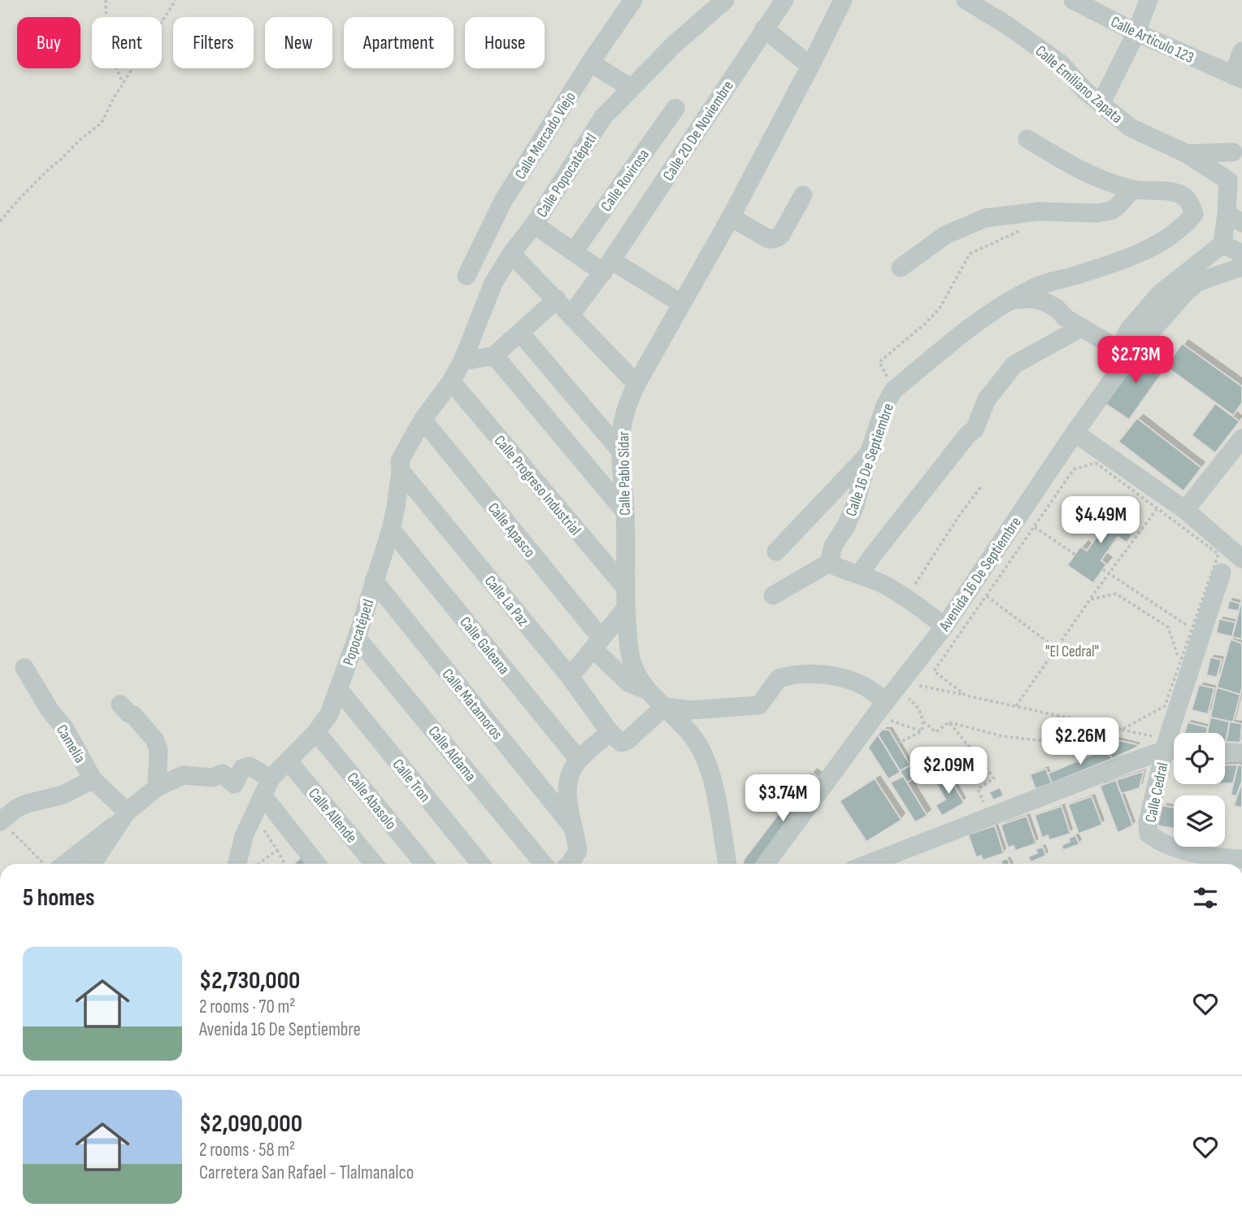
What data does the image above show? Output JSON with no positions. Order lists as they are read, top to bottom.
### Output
{
  "streets": {
    "street": [
      "Calle Artículo 123",
      "Calle Emiliano Zapata",
      "Calle 20 De Noviembre",
      "Calle Mercado Viejo",
      "Calle Popocatépetl",
      "Calle Rovirosa",
      "Calle 16 De Septiembre",
      "Calle Pablo Sidar",
      "Calle Progreso Industrial",
      "Calle Apasco",
      "Avenida 16 De Septiembre",
      "Calle La Paz",
      "Popocatépetl",
      "Calle Galeana",
      "Calle Matamoros",
      "Camelia",
      "Calle Aldama",
      "Calle Tron",
      "Calle Cedral",
      "Calle Abasolo",
      "Calle Allende"
    ]
  },
  "crossings": [
    ["Calle Popocatépetl", "Calle Progreso Industrial"],
    ["Calle Popocatépetl", "Popocatépetl"],
    ["Calle Pablo Sidar", "Calle Progreso Industrial"],
    ["Calle Pablo Sidar", "Calle Apasco"],
    ["Calle Progreso Industrial", "Popocatépetl"],
    ["Calle Apasco", "Popocatépetl"],
    ["Calle La Paz", "Popocatépetl"],
    ["Popocatépetl", "Calle Galeana"],
    ["Popocatépetl", "Calle Matamoros"],
    ["Popocatépetl", "Calle Aldama"],
    ["Popocatépetl", "Calle Tron"],
    ["Popocatépetl", "Calle Abasolo"],
    ["Popocatépetl", "Calle Allende"]
  ],
  "parks": ["\"El Cedral\""],
  "page": {
    "chip": [
      "Buy",
      "Rent",
      "Filters",
      "New",
      "Apartment",
      "House"
    ],
    "price": [
      "$2.73M",
      "$4.49M",
      "$2.26M",
      "$2.09M",
      "$3.74M"
    ],
    "heading": "5 homes",
    "list": [
      {
        "name": "$2,730,000",
        "note": "2 rooms · 70 m² · Avenida 16 De Septiembre"
      },
      {
        "name": "$2,090,000",
        "note": "2 rooms · 58 m² · Carretera San Rafael - Tlalmanalco"
      }
    ]
  }
}
